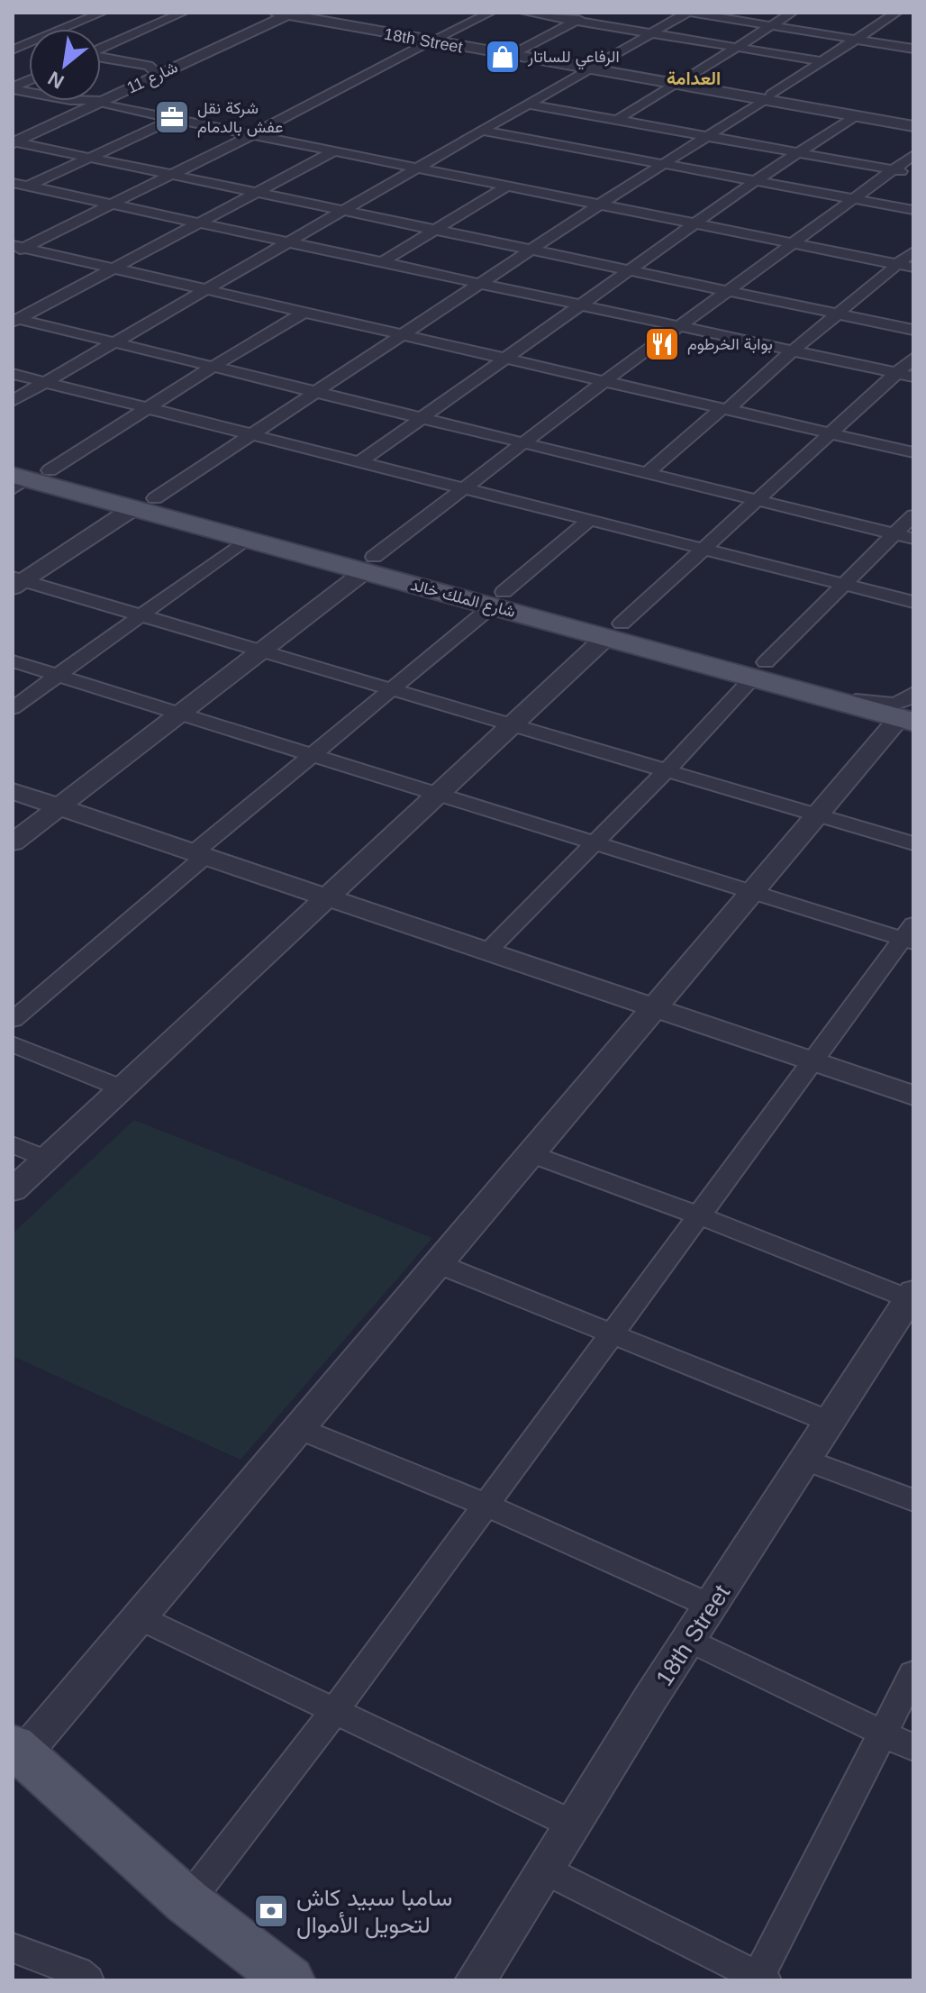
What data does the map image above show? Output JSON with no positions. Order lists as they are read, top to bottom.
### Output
{
  "streets": {
    "main road": ["شارع الملك خالد"],
    "street": ["18th Street", "شارع 11"]
  },
  "crossings": [
    ["18th Street", "شارع 11"]
  ],
  "districts": ["العدامة"],
  "places": {
    "shop": ["الرفاعي للساتار"],
    "office": ["شركة نقل عفش بالدمام"],
    "restaurant": ["بوابة الخرطوم"],
    "bank": ["سامبا سبيد كاش لتحويل الأموال"]
  },
  "north": "bottom left"
}
